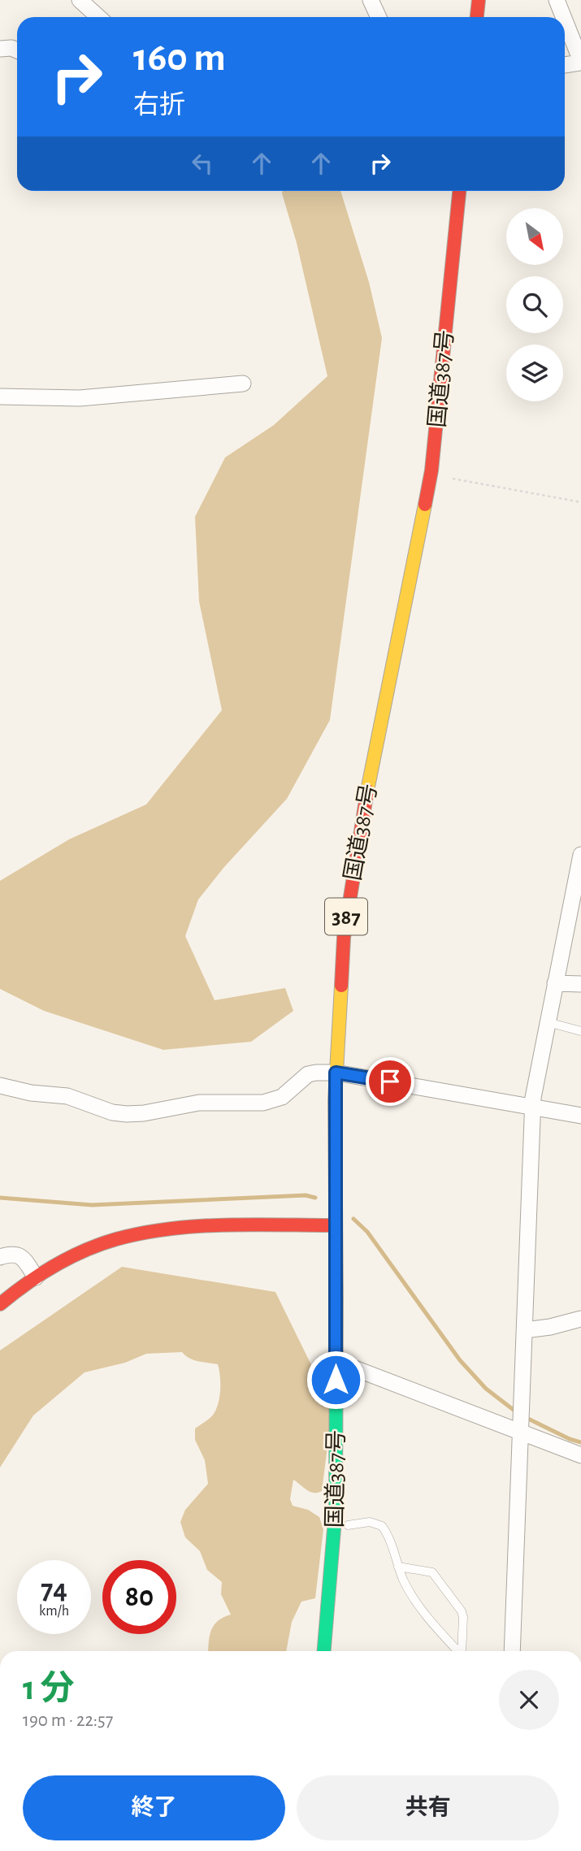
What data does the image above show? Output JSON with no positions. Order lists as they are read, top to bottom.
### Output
{
  "streets": {
    "main road": ["国道387号", "387"]
  },
  "north": "bottom right",
  "page": {
    "turn": ["160 m", "右折"],
    "speed": "74 km/h",
    "limit": "80",
    "heading": ["1 分", "190 m · 22:57"],
    "buttons": ["終了", "共有"]
  }
}
